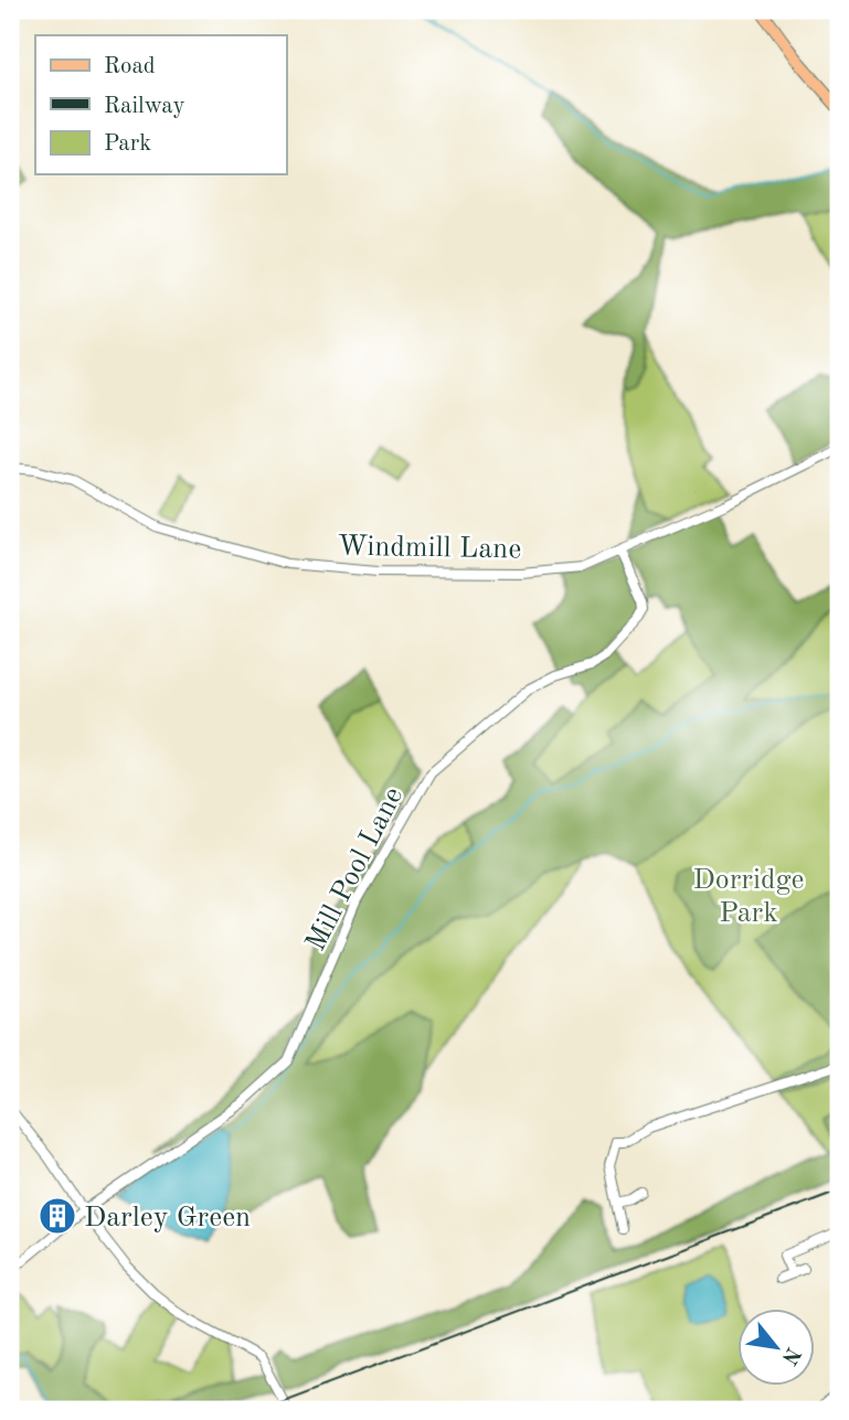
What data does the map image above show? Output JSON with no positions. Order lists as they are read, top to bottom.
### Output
{
  "streets": {
    "street": ["Windmill Lane", "Mill Pool Lane"]
  },
  "crossings": [
    ["Windmill Lane", "Mill Pool Lane"]
  ],
  "parks": ["Dorridge Park"],
  "places": {
    "building": ["Darley Green"]
  },
  "legend": ["Road", "Railway", "Park"],
  "north": "bottom right"
}
